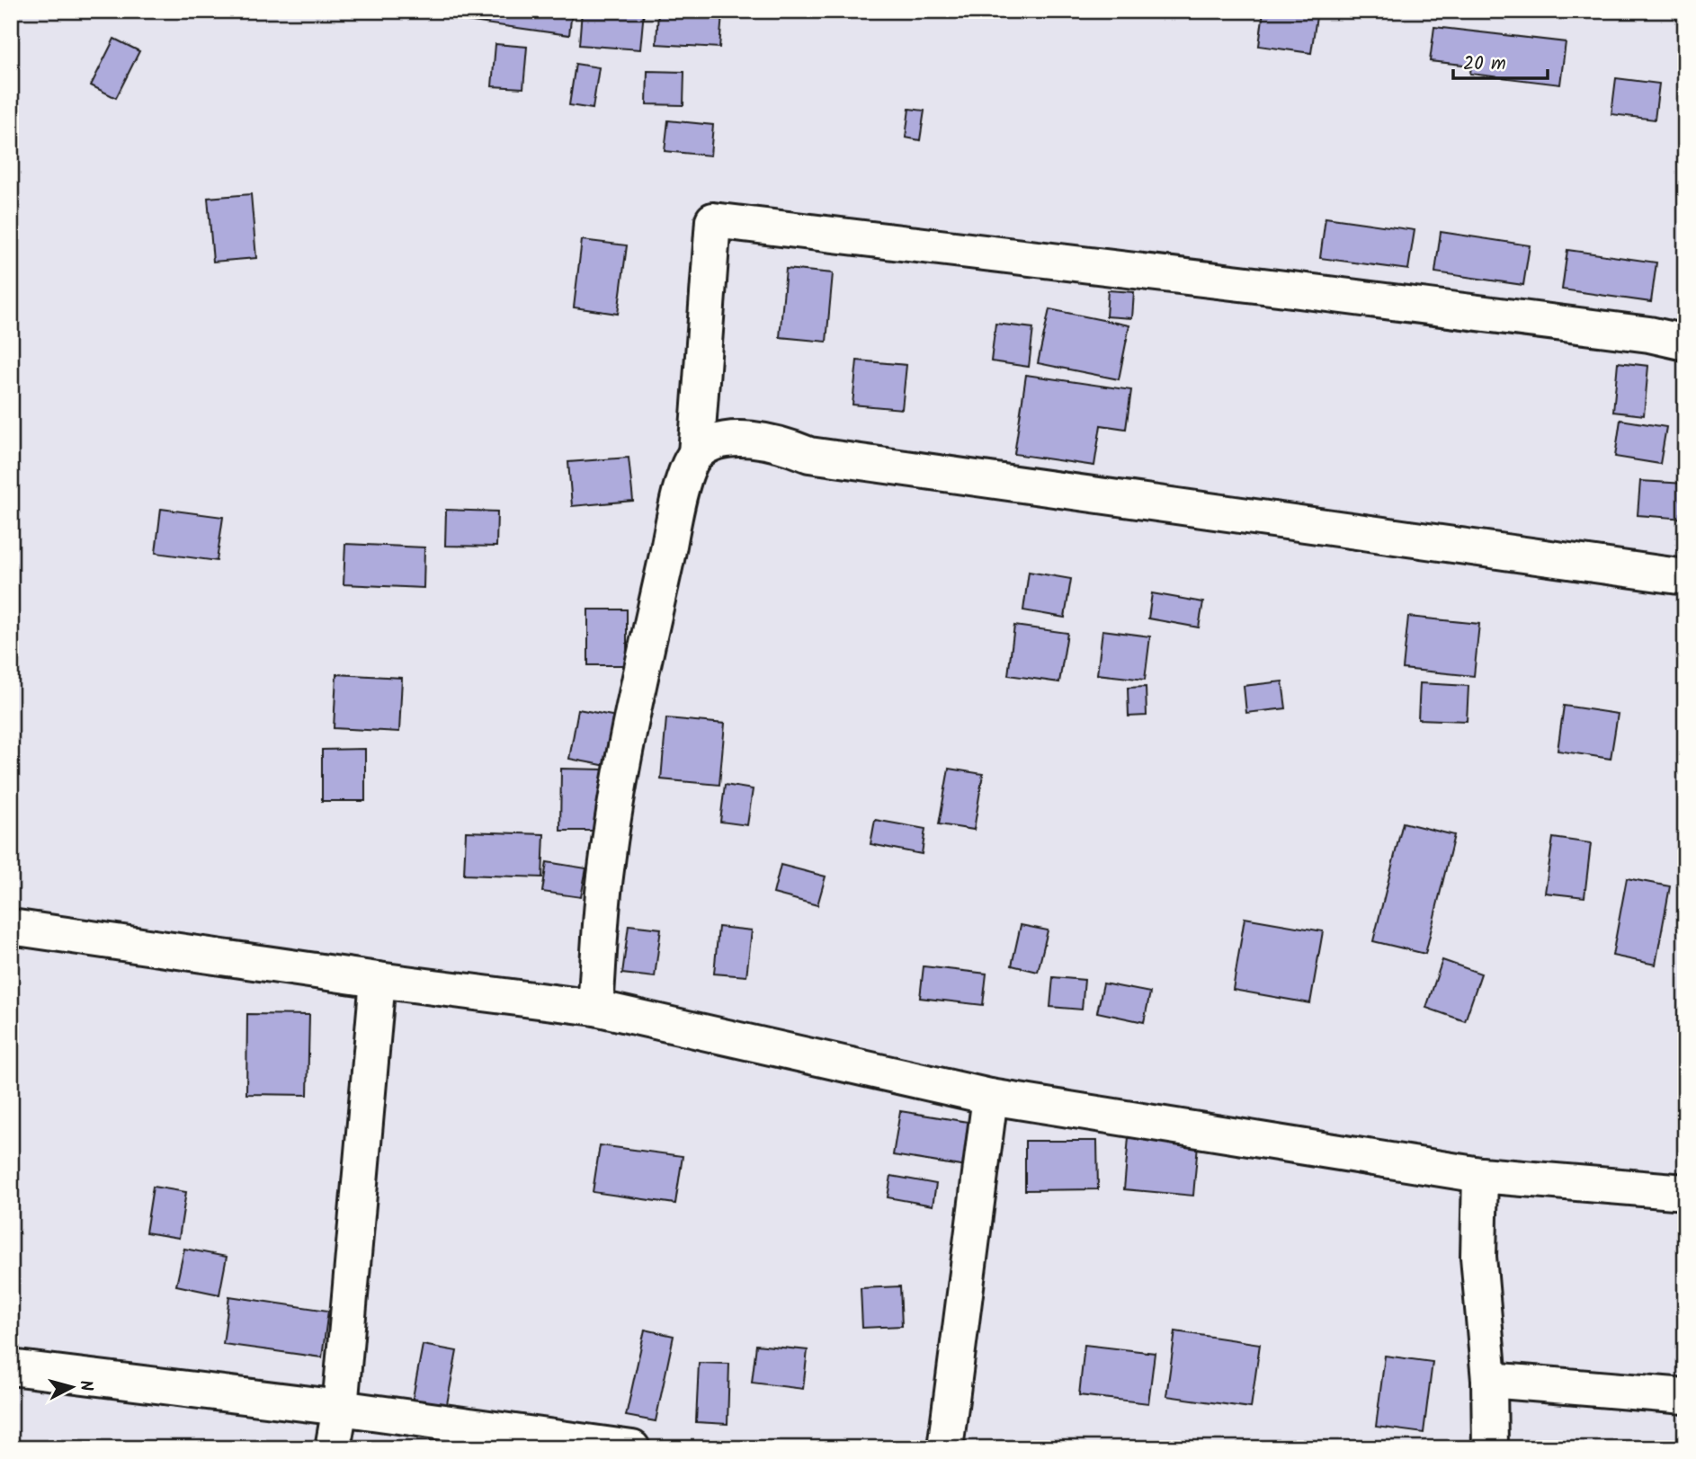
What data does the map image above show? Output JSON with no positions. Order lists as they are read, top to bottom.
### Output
{
  "scale_bar": "20 m",
  "north": "right"
}
